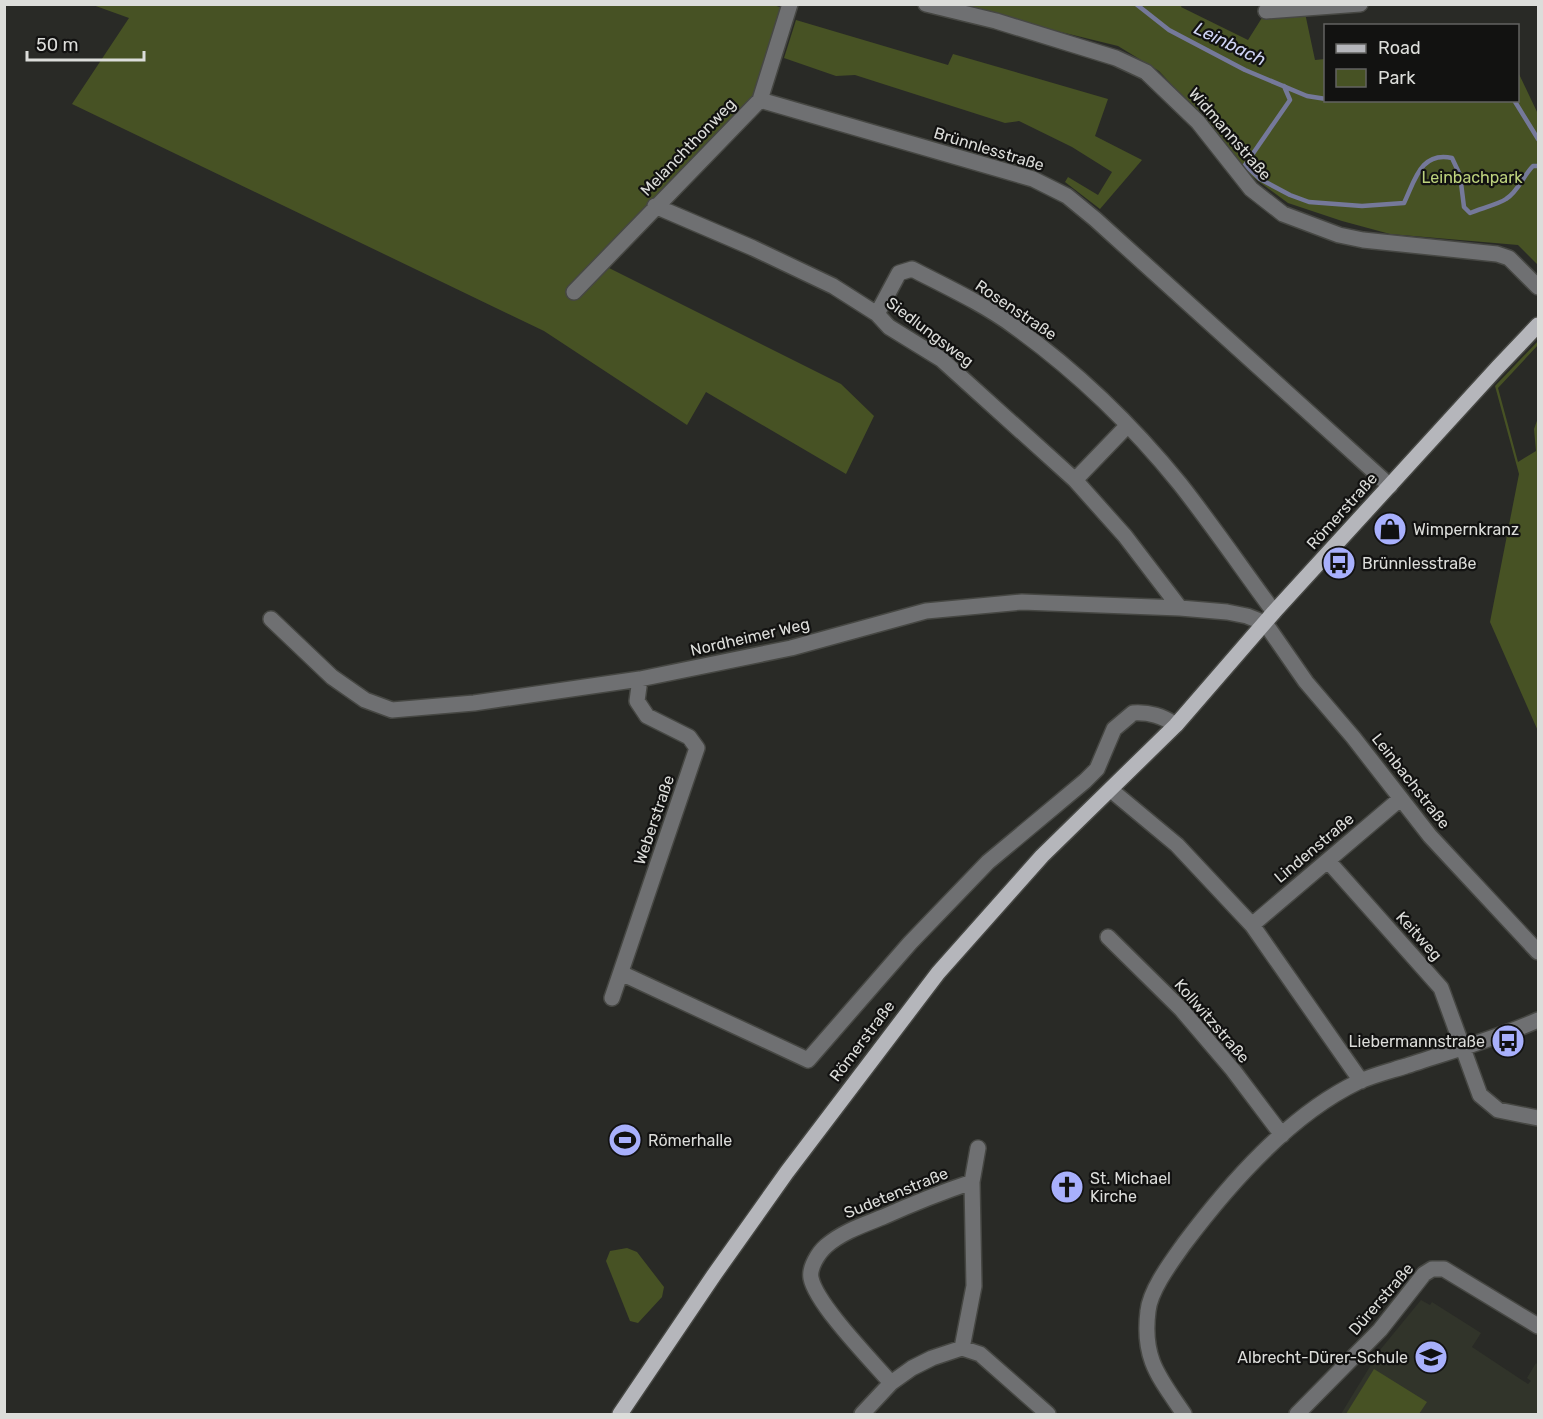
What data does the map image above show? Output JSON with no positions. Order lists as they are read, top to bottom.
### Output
{
  "streets": {
    "main road": ["Römerstraße"],
    "street": [
      "Widmannstraße",
      "Melanchthonweg",
      "Brünnlesstraße",
      "Rosenstraße",
      "Siedlungsweg",
      "Nordheimer Weg",
      "Leinbachstraße",
      "Weberstraße",
      "Lindenstraße",
      "Keitweg",
      "Kollwitzstraße",
      "Sudetenstraße",
      "Dürerstraße"
    ]
  },
  "crossings": [
    ["Melanchthonweg", "Brünnlesstraße"],
    ["Melanchthonweg", "Siedlungsweg"],
    ["Brünnlesstraße", "Römerstraße"],
    ["Rosenstraße", "Siedlungsweg"],
    ["Rosenstraße", "Römerstraße"],
    ["Rosenstraße", "Nordheimer Weg"],
    ["Rosenstraße", "Leinbachstraße"],
    ["Siedlungsweg", "Nordheimer Weg"],
    ["Römerstraße", "Nordheimer Weg"],
    ["Römerstraße", "Leinbachstraße"],
    ["Römerstraße", "Weberstraße"],
    ["Nordheimer Weg", "Leinbachstraße"],
    ["Nordheimer Weg", "Weberstraße"],
    ["Leinbachstraße", "Lindenstraße"],
    ["Lindenstraße", "Keitweg"]
  ],
  "water": ["Leinbach"],
  "parks": ["Leinbachpark"],
  "places": {
    "shop": ["Wimpernkranz"],
    "bus stop": ["Brünnlesstraße", "Liebermannstraße"],
    "sports": ["Römerhalle"],
    "church": ["St. Michael Kirche"],
    "school or university": ["Albrecht-Dürer-Schule"]
  },
  "legend": ["Road", "Park"],
  "scale_bar": "50 m"
}
